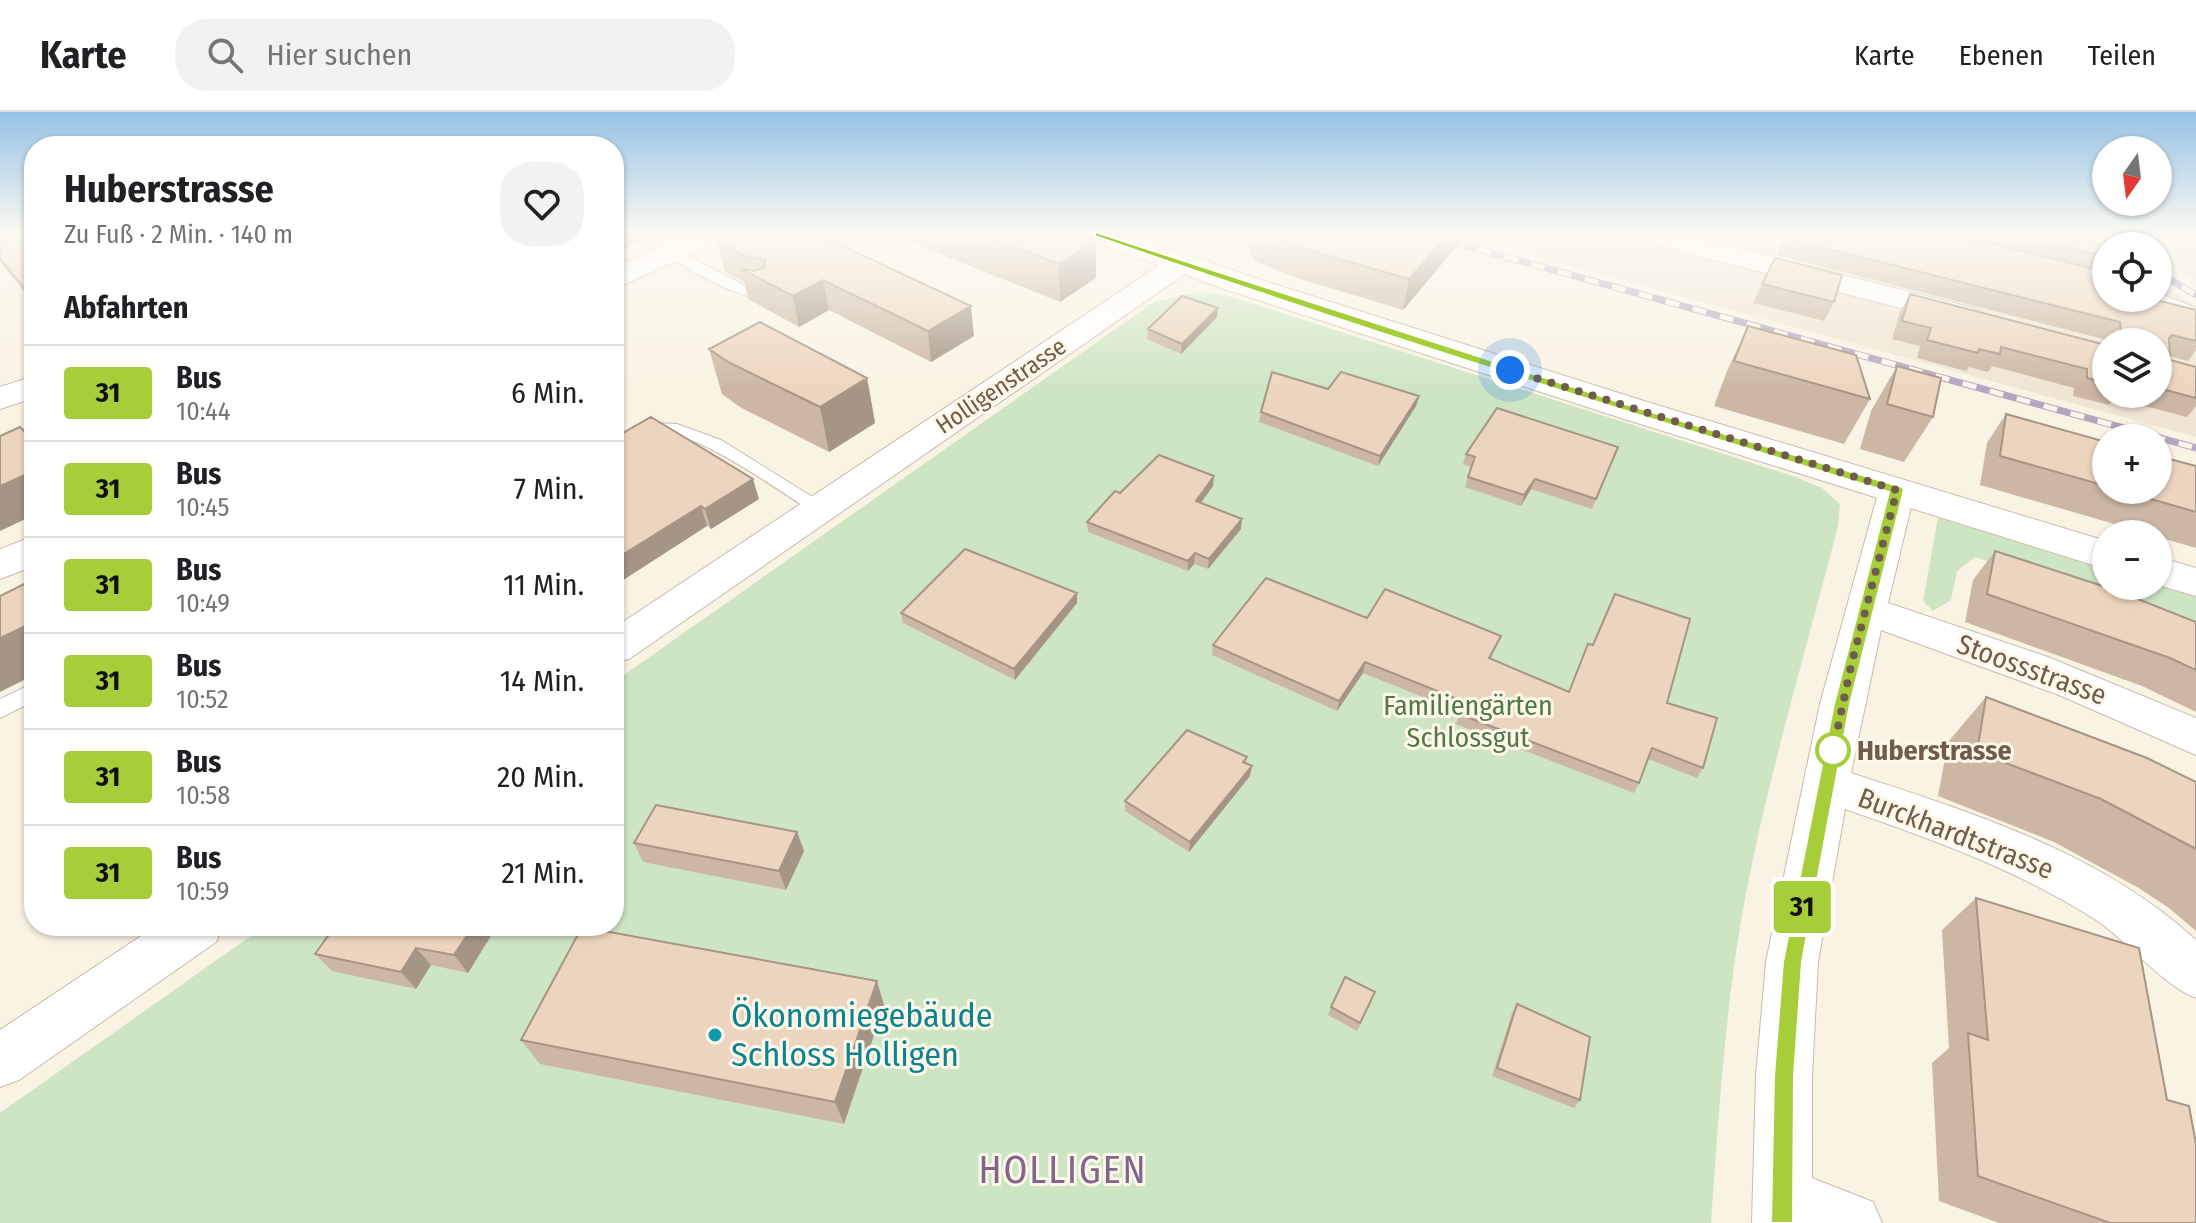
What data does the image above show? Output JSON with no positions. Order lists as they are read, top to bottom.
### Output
{
  "streets": {
    "street": ["Holligenstrasse", "Stoossstrasse", "Burckhardtstrasse"]
  },
  "districts": ["HOLLIGEN"],
  "parks": ["Familiengärten Schlossgut"],
  "places": ["Huberstrasse", "Ökonomiegebäude Schloss Holligen"],
  "lines": ["bus line 31"],
  "north": "bottom",
  "page": {
    "header": "Karte",
    "search": "Hier suchen",
    "nav": ["Karte", "Ebenen", "Teilen"],
    "on_map": "31",
    "map_buttons": ["+", "−"],
    "heading": [
      ["Huberstrasse", "Zu Fuß · 2 Min. · 140 m"],
      "Abfahrten"
    ],
    "list": [
      {
        "mark": "31",
        "name": "Bus",
        "note": "10:44",
        "value": "6 Min."
      },
      {
        "mark": "31",
        "name": "Bus",
        "note": "10:45",
        "value": "7 Min."
      },
      {
        "mark": "31",
        "name": "Bus",
        "note": "10:49",
        "value": "11 Min."
      },
      {
        "mark": "31",
        "name": "Bus",
        "note": "10:52",
        "value": "14 Min."
      },
      {
        "mark": "31",
        "name": "Bus",
        "note": "10:58",
        "value": "20 Min."
      },
      {
        "mark": "31",
        "name": "Bus",
        "note": "10:59",
        "value": "21 Min."
      }
    ]
  }
}
